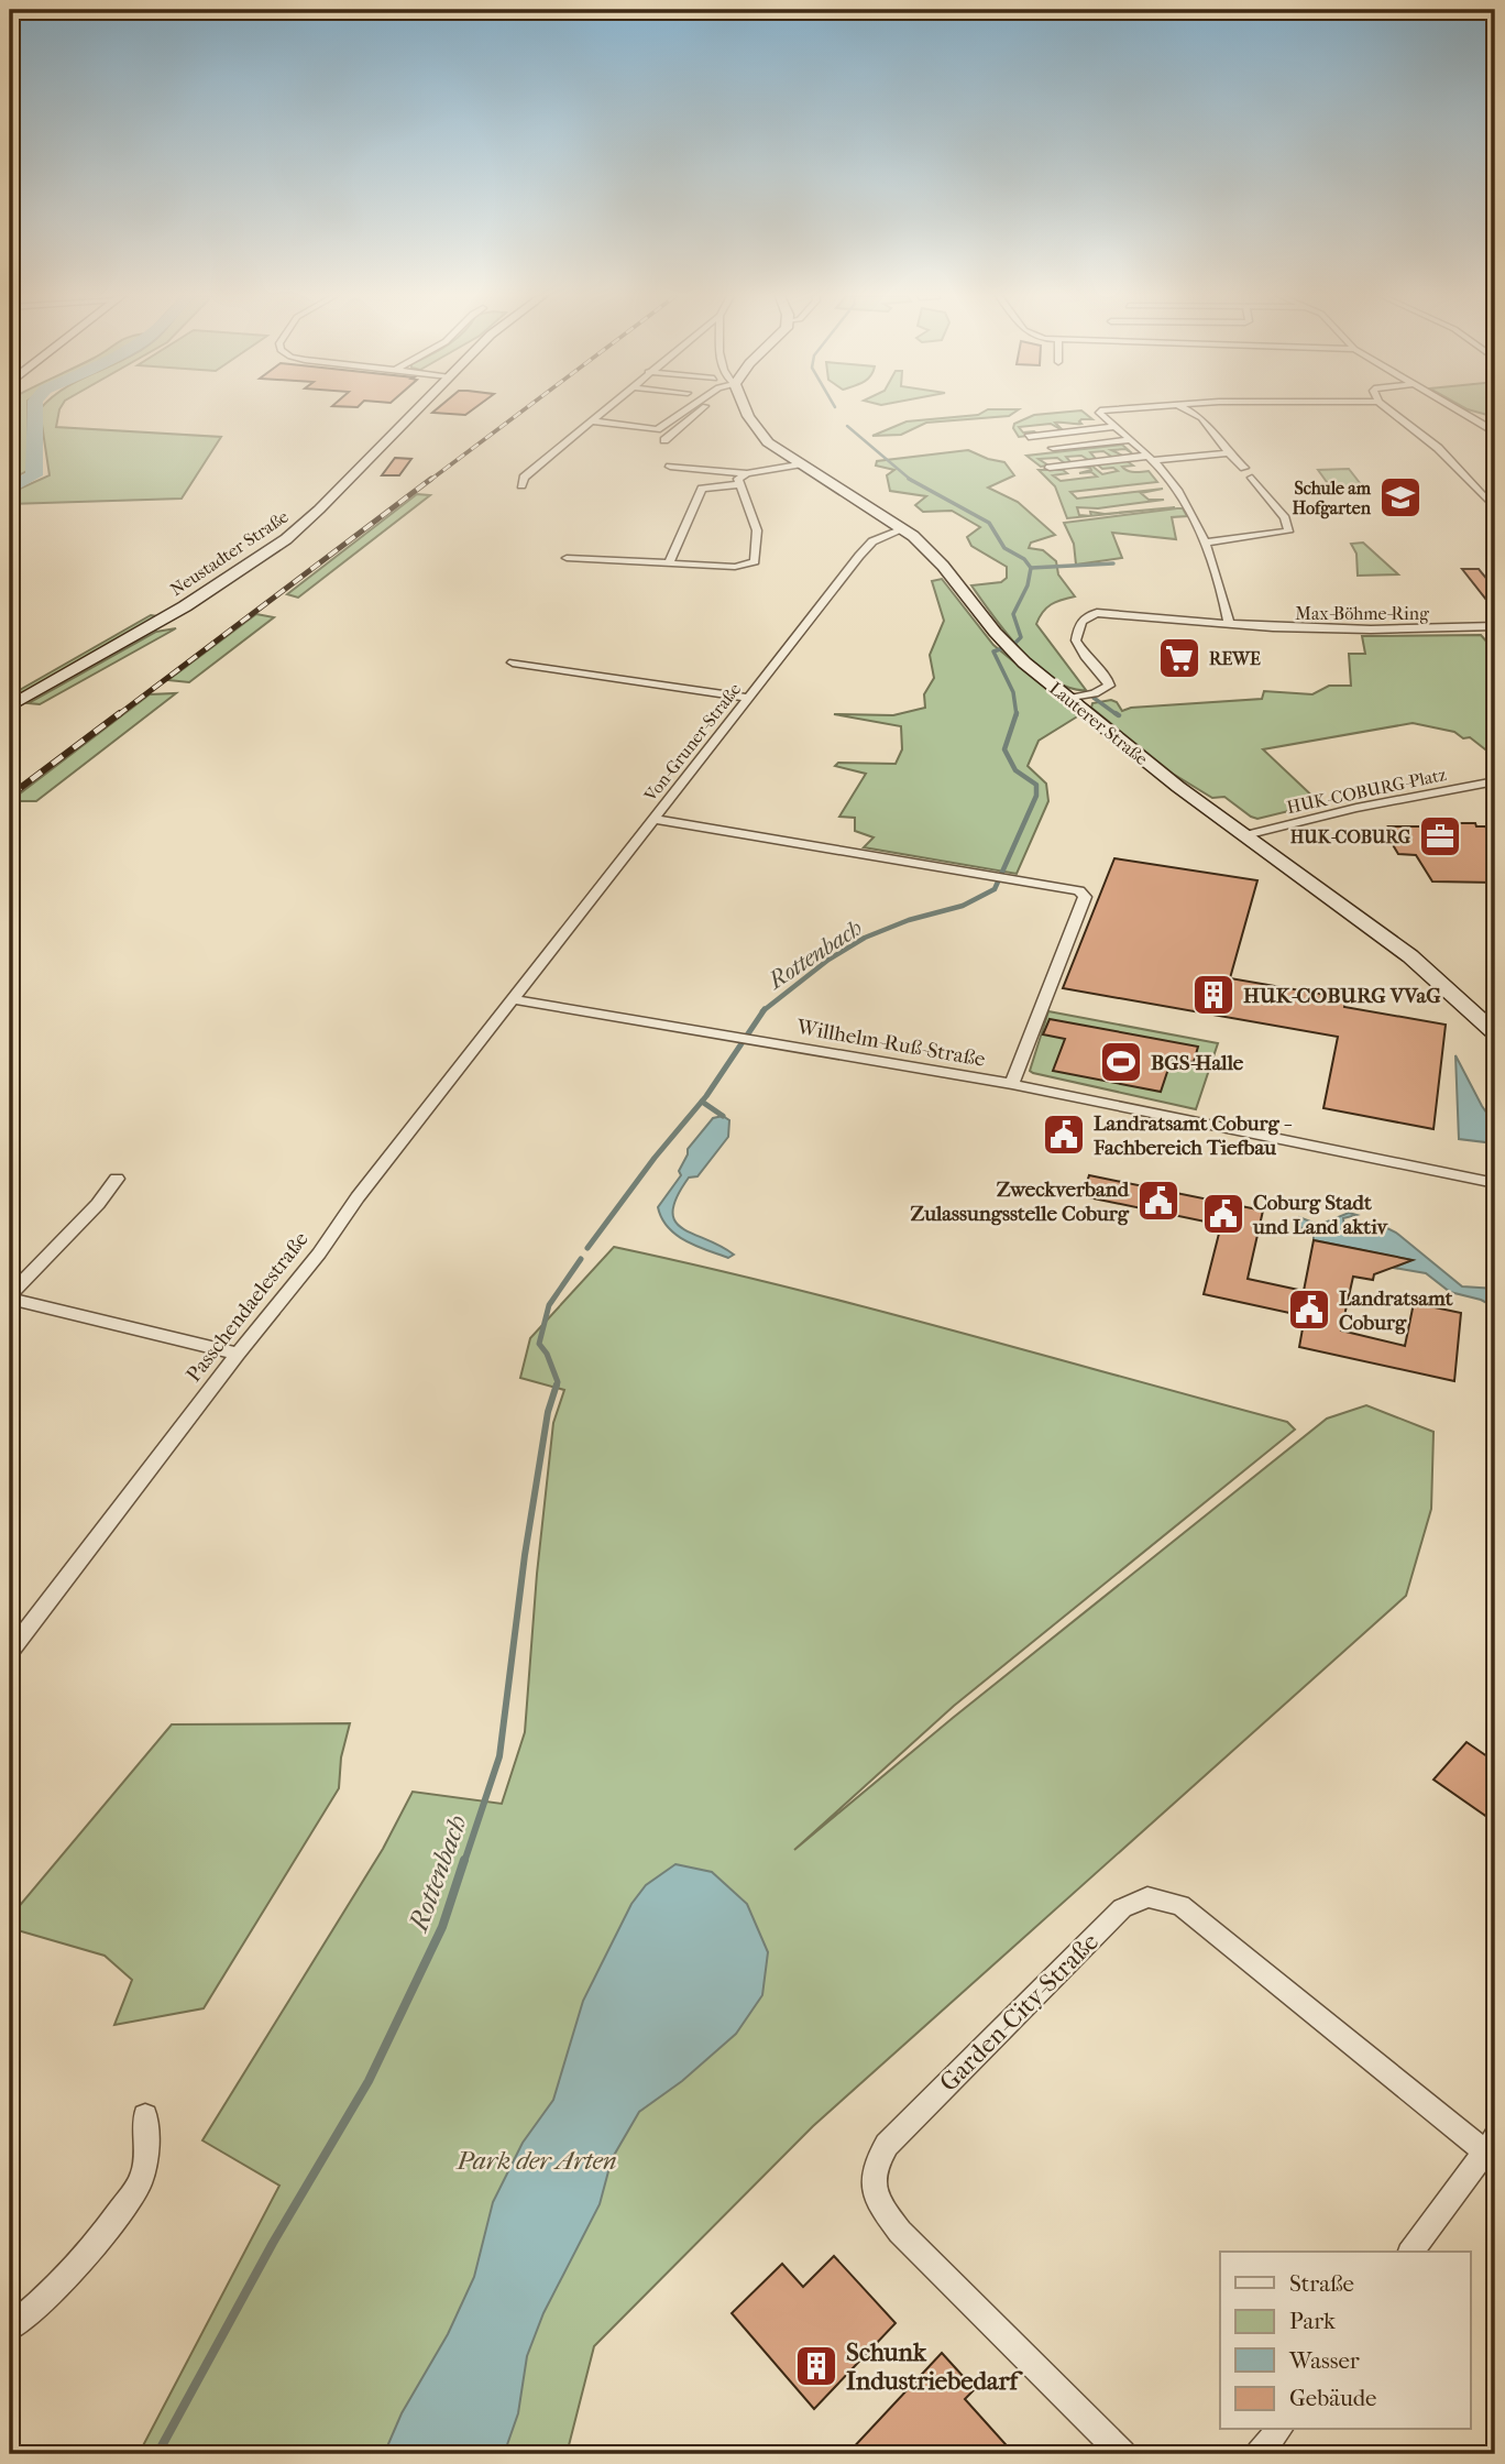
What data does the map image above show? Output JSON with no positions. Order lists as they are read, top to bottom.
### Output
{
  "streets": {
    "street": [
      "Neustadter Straße",
      "Max-Böhme-Ring",
      "Lauterer Straße",
      "Von-Gruner-Straße",
      "HUK-COBURG-Platz",
      "Willhelm-Ruß-Straße",
      "Passchendaelestraße",
      "Garden-City-Straße"
    ]
  },
  "crossings": [
    ["Max-Böhme-Ring", "Lauterer Straße"],
    ["Lauterer Straße", "Von-Gruner-Straße"],
    ["Lauterer Straße", "HUK-COBURG-Platz"],
    ["Von-Gruner-Straße", "Willhelm-Ruß-Straße"],
    ["Von-Gruner-Straße", "Passchendaelestraße"],
    ["Willhelm-Ruß-Straße", "Passchendaelestraße"]
  ],
  "water": ["Rottenbach"],
  "parks": ["Park der Arten"],
  "places": {
    "school or university": ["Schule am Hofgarten"],
    "supermarket": ["REWE"],
    "office": ["HUK-COBURG"],
    "building": ["HUK-COBURG VVaG", "Schunk Industriebedarf"],
    "sports": ["BGS-Halle"],
    "public building": [
      "Landratsamt Coburg - Fachbereich Tiefbau",
      "Zweckverband Zulassungsstelle Coburg",
      "Coburg Stadt und Land aktiv",
      "Landratsamt Coburg"
    ]
  },
  "legend": [
    "Straße",
    "Park",
    "Wasser",
    "Gebäude"
  ]
}
